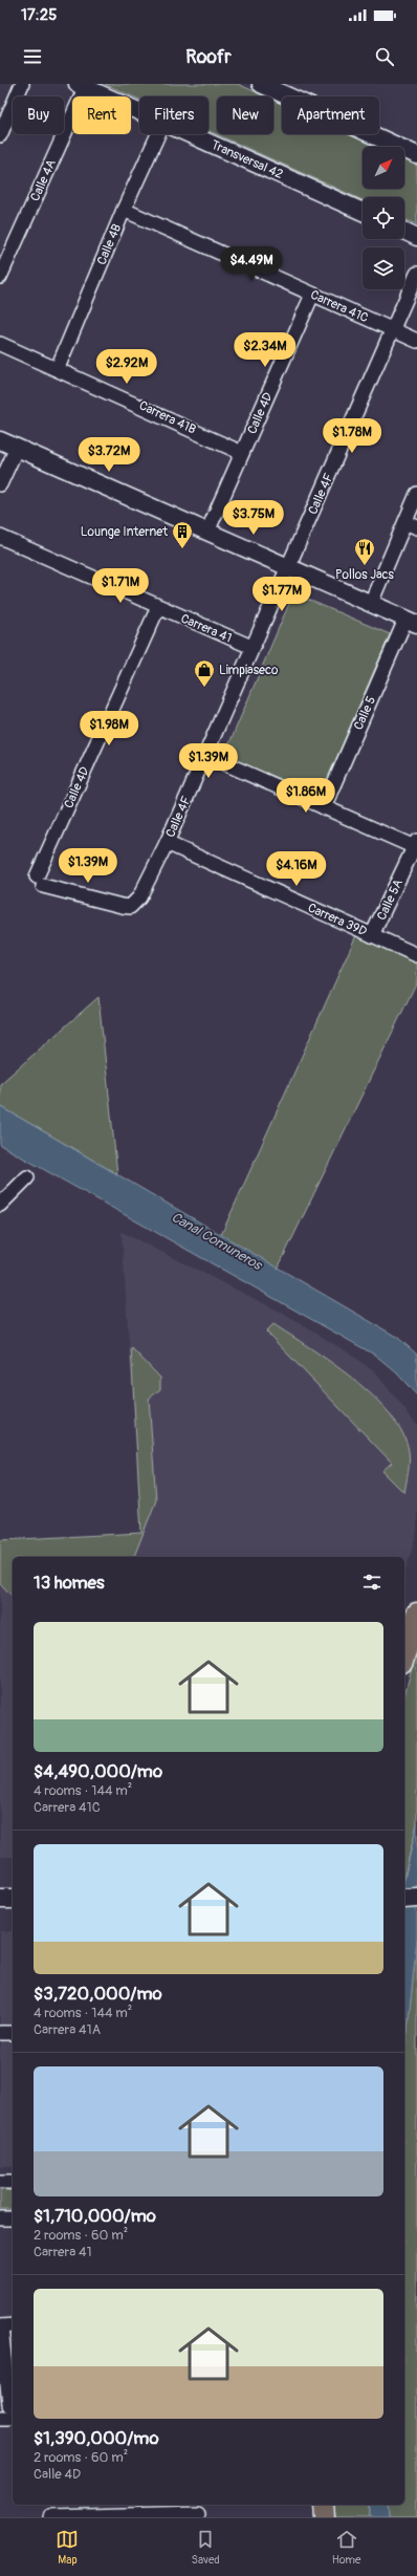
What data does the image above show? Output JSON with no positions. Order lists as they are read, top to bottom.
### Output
{
  "streets": {
    "street": [
      "Transversal 42",
      "Calle 4A",
      "Calle 4B",
      "Carrera 41C",
      "Calle 4D",
      "Carrera 41B",
      "Calle 4F",
      "Carrera 41",
      "Calle 5",
      "Calle 5A",
      "Carrera 39D"
    ]
  },
  "crossings": [
    ["Transversal 42", "Calle 4A"],
    ["Calle 4B", "Carrera 41C"],
    ["Calle 4B", "Carrera 41B"],
    ["Carrera 41C", "Calle 4D"],
    ["Carrera 41C", "Calle 4F"],
    ["Calle 4D", "Carrera 41B"],
    ["Calle 4D", "Calle 4F"],
    ["Calle 4D", "Carrera 41"],
    ["Calle 4F", "Carrera 41"],
    ["Calle 4F", "Carrera 39D"],
    ["Calle 5A", "Carrera 39D"]
  ],
  "water": ["Canal Comuneros"],
  "places": {
    "building": ["Lounge Internet"],
    "restaurant": ["Pollos Jacs"],
    "shop": ["Limpiaseco"]
  },
  "north": "top right",
  "page": {
    "status": "17:25",
    "header": "Roofr",
    "chip": [
      "Buy",
      "Rent",
      "Filters",
      "New",
      "Apartment"
    ],
    "price": [
      "$4.49M",
      "$2.34M",
      "$2.92M",
      "$1.78M",
      "$3.72M",
      "$3.75M",
      "$1.71M",
      "$1.77M",
      "$1.98M",
      "$1.39M",
      "$1.86M",
      "$1.39M",
      "$4.16M"
    ],
    "heading": "13 homes",
    "list": [
      {
        "name": "$4,490,000/mo",
        "note": "4 rooms · 144 m² · Carrera 41C"
      },
      {
        "name": "$3,720,000/mo",
        "note": "4 rooms · 144 m² · Carrera 41A"
      },
      {
        "name": "$1,710,000/mo",
        "note": "2 rooms · 60 m² · Carrera 41"
      },
      {
        "name": "$1,390,000/mo",
        "note": "2 rooms · 60 m² · Calle 4D"
      }
    ],
    "tabs": ["Map", "Saved", "Home"]
  }
}
